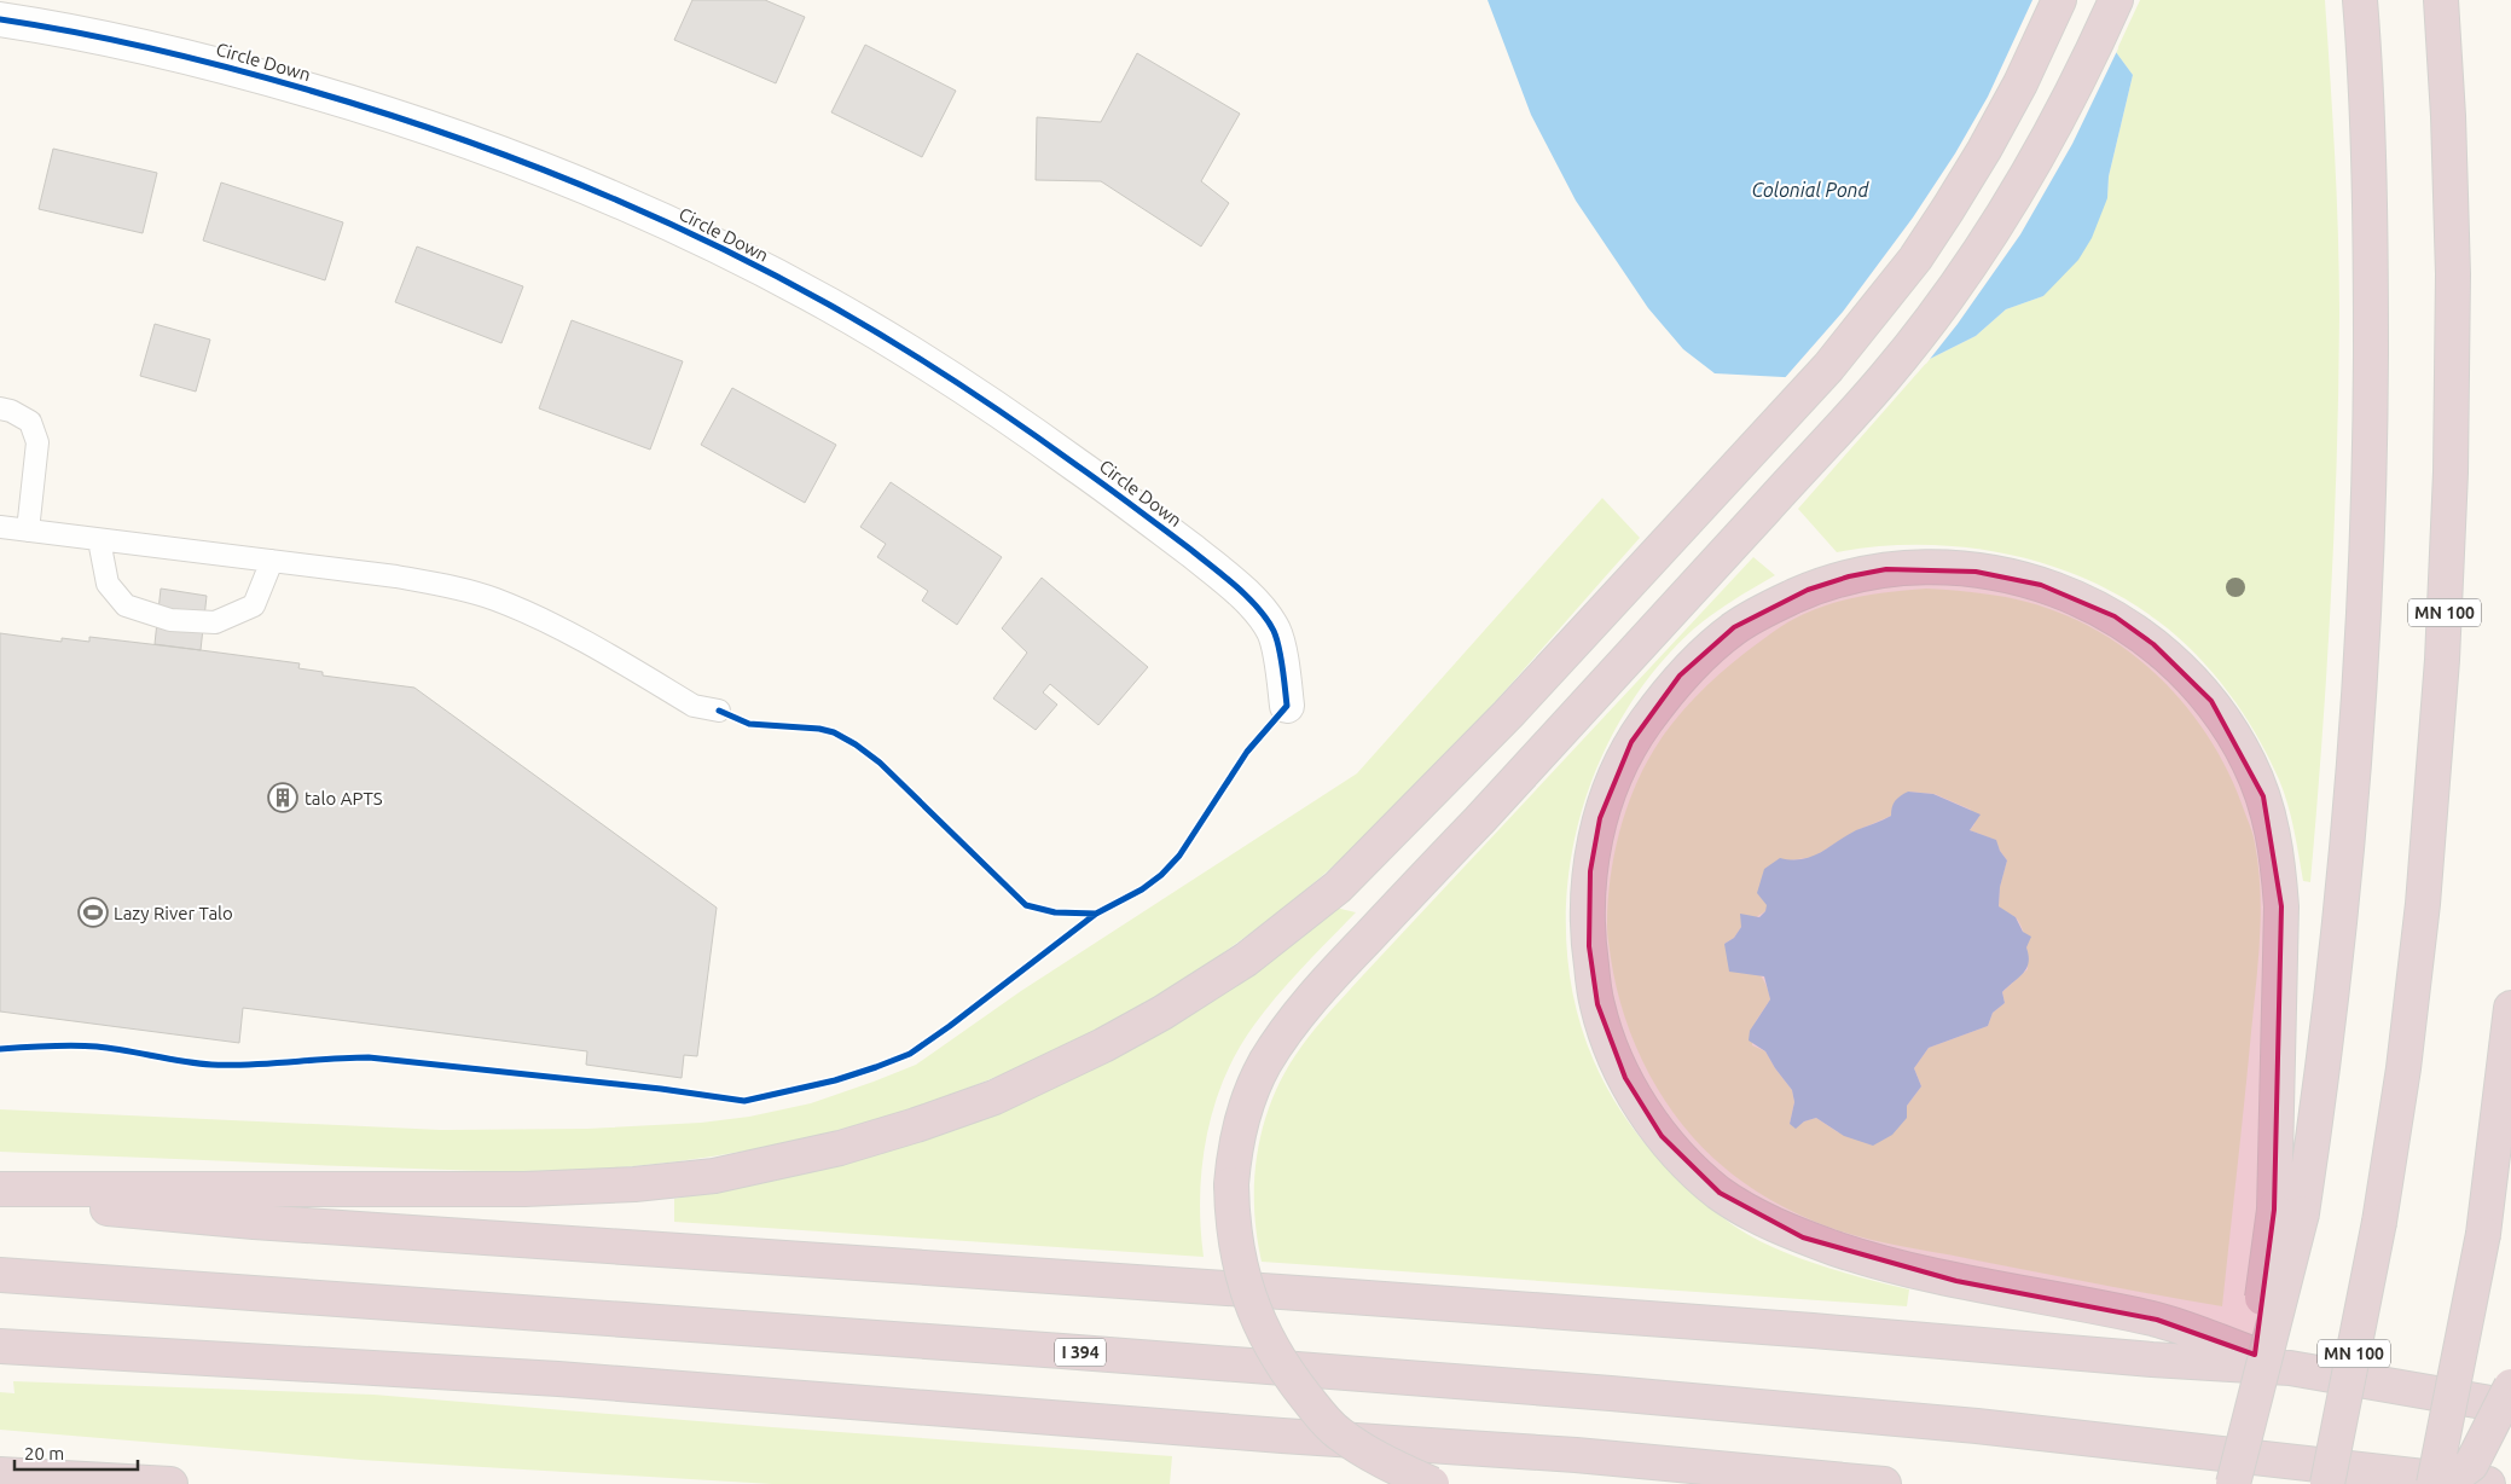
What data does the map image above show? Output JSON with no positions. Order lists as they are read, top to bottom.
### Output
{
  "streets": {
    "highway": ["MN 100", "I 394"],
    "street": ["Circle Down"]
  },
  "water": ["Colonial Pond"],
  "places": {
    "building": ["talo APTS"],
    "sports": ["Lazy River Talo"]
  },
  "scale_bar": "20 m"
}
